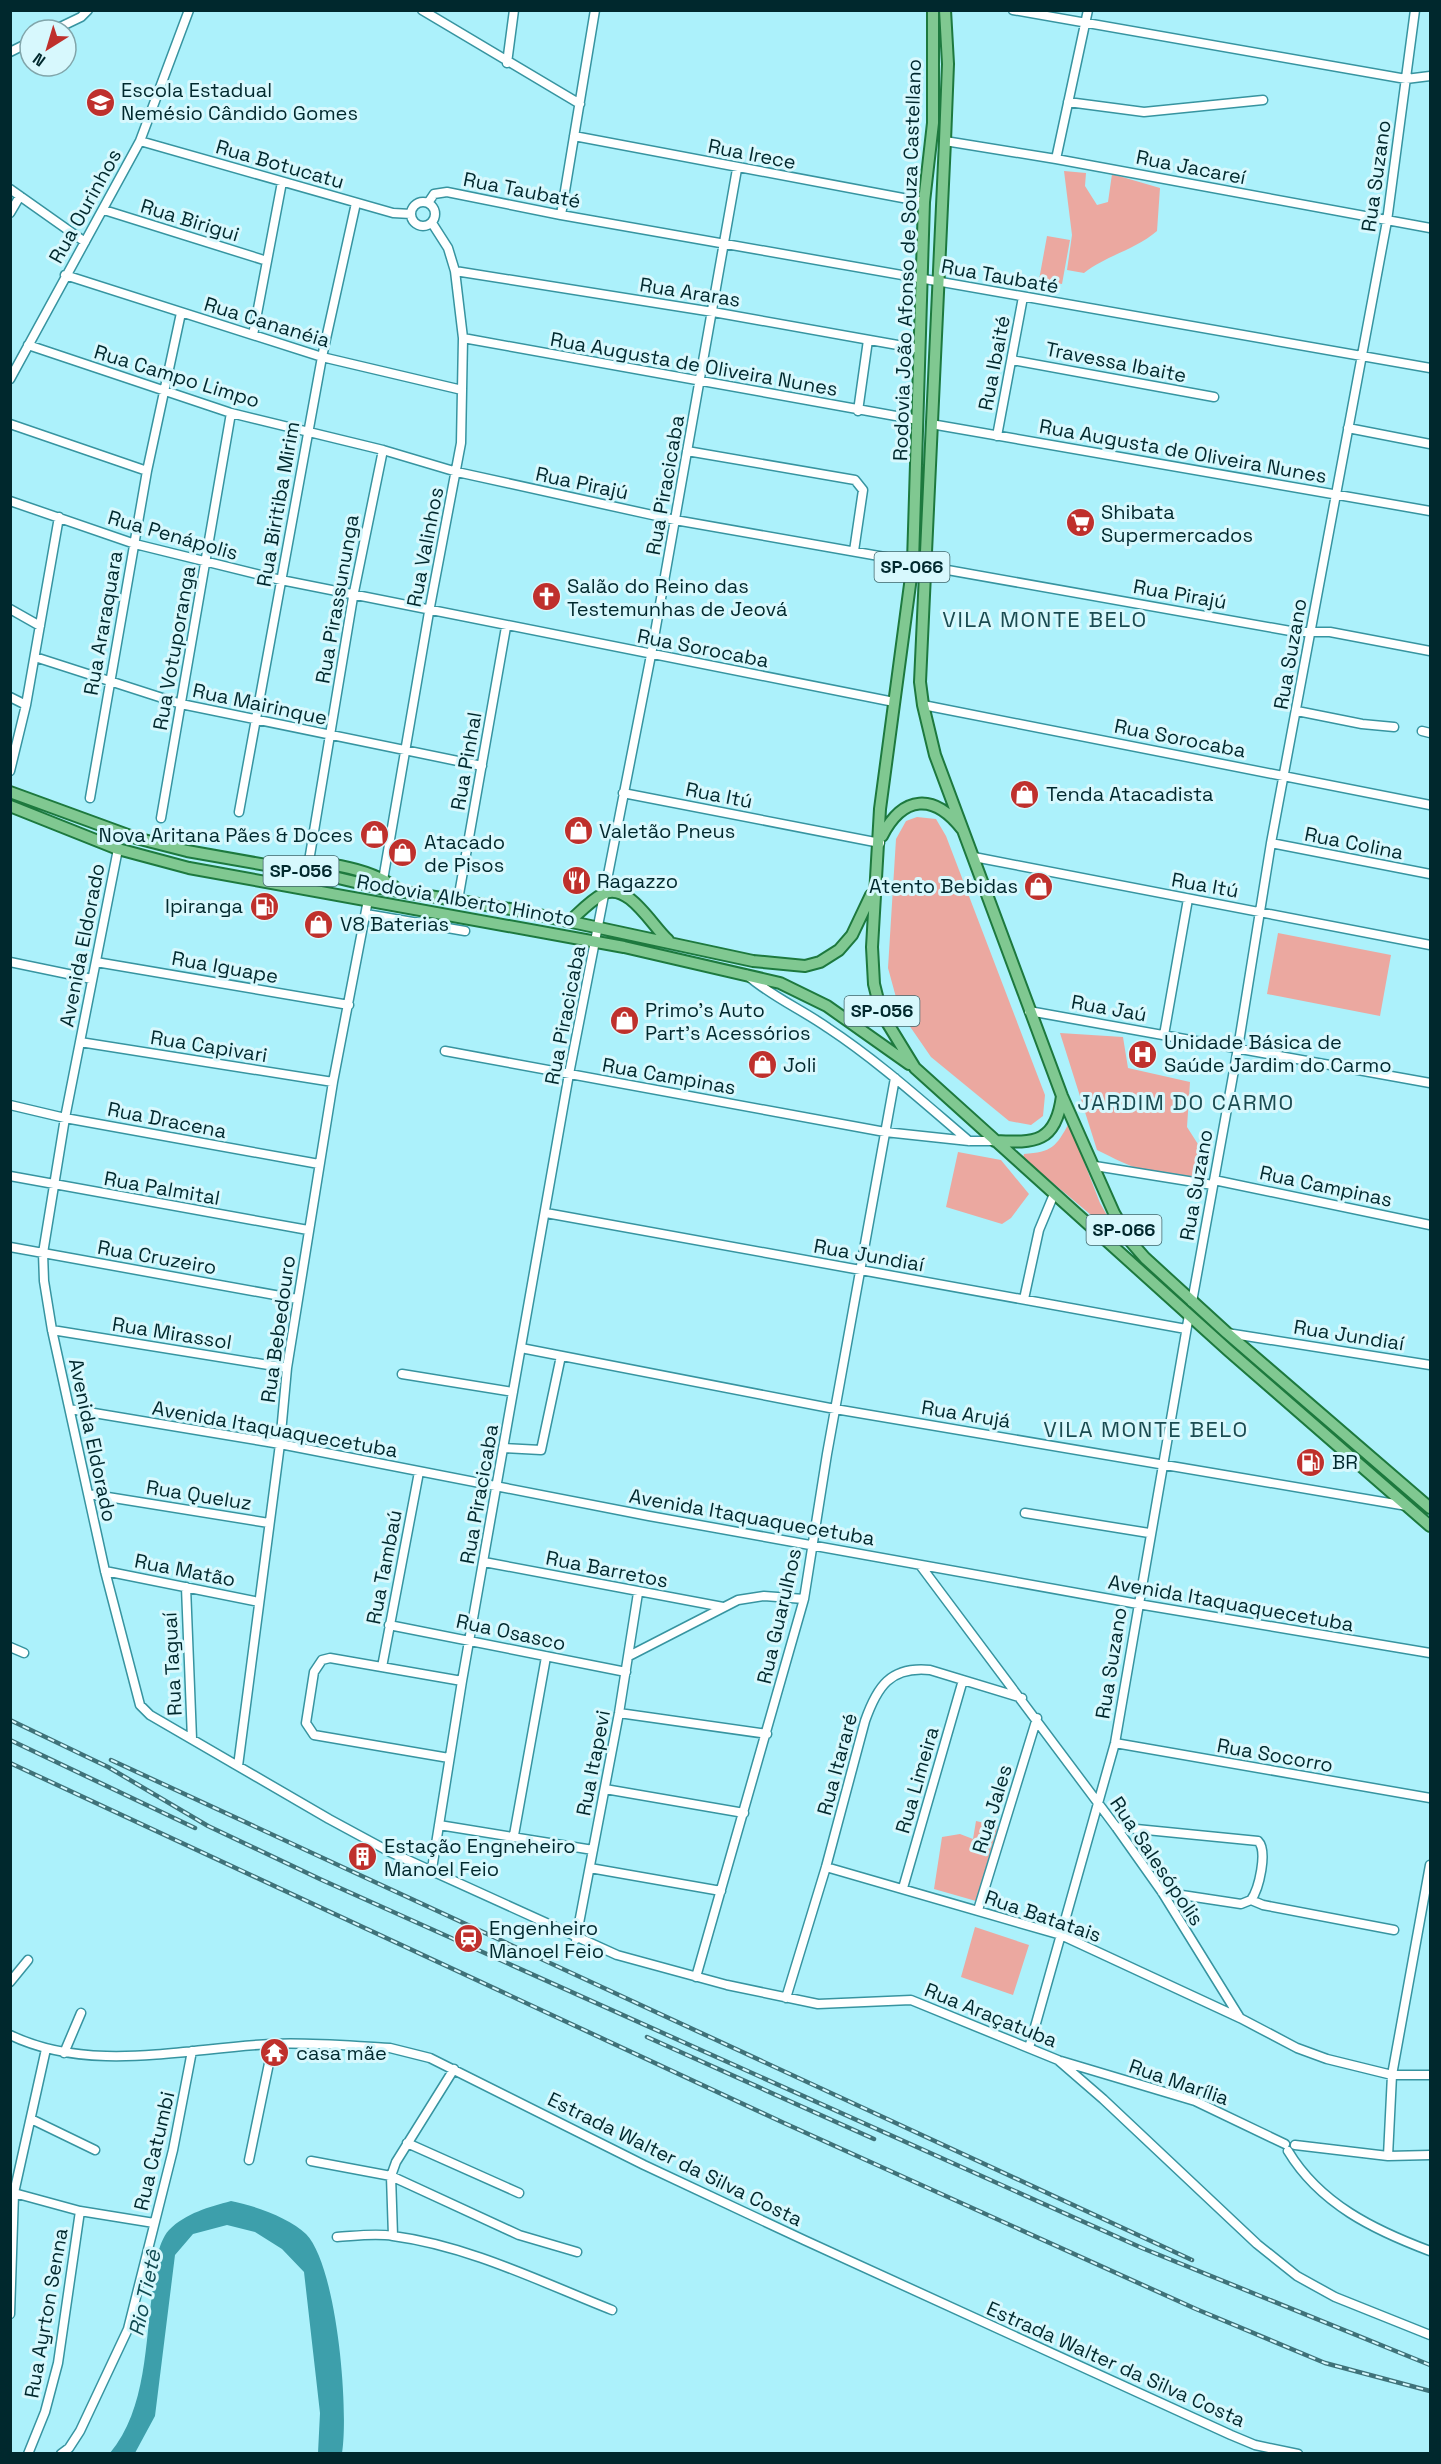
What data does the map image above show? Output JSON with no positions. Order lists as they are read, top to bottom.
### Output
{
  "streets": {
    "main road": [
      "Rodovia João Afonso de Souza Castellano",
      "SP-066",
      "SP-056",
      "Rodovia Alberto Hinoto"
    ],
    "street": [
      "Rua Irece",
      "Rua Botucatu",
      "Rua Jacareí",
      "Rua Suzano",
      "Rua Taubaté",
      "Rua Ourinhos",
      "Rua Birigui",
      "Rua Araras",
      "Rua Cananéia",
      "Travessa Ibaite",
      "Rua Ibaité",
      "Rua Augusta de Oliveira Nunes",
      "Rua Campo Limpo",
      "Rua Pirajú",
      "Rua Piracicaba",
      "Rua Biritiba Mirim",
      "Rua Penápolis",
      "Rua Valinhos",
      "Rua Pirassununga",
      "Rua Araraquara",
      "Rua Votuporanga",
      "Rua Sorocaba",
      "Rua Mairinque",
      "Rua Pinhal",
      "Rua Itú",
      "Rua Colina",
      "Avenida Eldorado",
      "Rua Iguape",
      "Rua Jaú",
      "Rua Capivari",
      "Rua Campinas",
      "Rua Dracena",
      "Rua Palmital",
      "Rua Jundiaí",
      "Rua Cruzeiro",
      "Rua Bebedouro",
      "Rua Mirassol",
      "Rua Arujá",
      "Avenida Itaquaquecetuba",
      "Rua Queluz",
      "Rua Tambaú",
      "Rua Barretos",
      "Rua Matão",
      "Rua Guarulhos",
      "Rua Osasco",
      "Rua Taguaí",
      "Rua Socorro",
      "Rua Itapevi",
      "Rua Itararé",
      "Rua Limeira",
      "Rua Jales",
      "Rua Salesópolis",
      "Rua Batatais",
      "Rua Araçatuba",
      "Rua Marília",
      "Rua Catumbi",
      "Estrada Walter da Silva Costa",
      "Rua Ayrton Senna"
    ]
  },
  "crossings": [
    ["Rua Irece", "Rodovia João Afonso de Souza Castellano"],
    ["Rua Irece", "Rua Piracicaba"],
    ["Rua Botucatu", "Rua Taubaté"],
    ["Rua Botucatu", "Rua Ourinhos"],
    ["Rua Botucatu", "Rua Biritiba Mirim"],
    ["Rua Botucatu", "Rua Valinhos"],
    ["Rua Jacareí", "Rua Suzano"],
    ["Rua Jacareí", "Rodovia João Afonso de Souza Castellano"],
    ["Rua Suzano", "Rua Taubaté"],
    ["Rua Suzano", "Rodovia João Afonso de Souza Castellano"],
    ["Rua Suzano", "Rua Augusta de Oliveira Nunes"],
    ["Rua Suzano", "Rua Pirajú"],
    ["Rua Suzano", "Rua Sorocaba"],
    ["Rua Suzano", "Rua Itú"],
    ["Rua Suzano", "Rua Colina"],
    ["Rua Suzano", "Rua Jaú"],
    ["Rua Suzano", "Rua Campinas"],
    ["Rua Suzano", "Rua Jundiaí"],
    ["Rua Suzano", "Rua Arujá"],
    ["Rua Suzano", "Avenida Itaquaquecetuba"],
    ["Rua Suzano", "Rua Socorro"],
    ["Rua Suzano", "Rua Salesópolis"],
    ["Rua Suzano", "Rua Batatais"],
    ["Rua Suzano", "Rua Araçatuba"],
    ["Rua Taubaté", "Rodovia João Afonso de Souza Castellano"],
    ["Rua Taubaté", "Rua Ibaité"],
    ["Rua Taubaté", "Rua Piracicaba"],
    ["Rua Taubaté", "Rua Valinhos"],
    ["Rua Ourinhos", "Rua Birigui"],
    ["Rua Ourinhos", "Rua Cananéia"],
    ["Rua Ourinhos", "Rua Campo Limpo"],
    ["Rodovia João Afonso de Souza Castellano", "Rua Araras"],
    ["Rodovia João Afonso de Souza Castellano", "Rua Augusta de Oliveira Nunes"],
    ["Rodovia João Afonso de Souza Castellano", "Rua Pirajú"],
    ["Rodovia João Afonso de Souza Castellano", "Rua Sorocaba"],
    ["Rodovia João Afonso de Souza Castellano", "Rua Itú"],
    ["Rodovia João Afonso de Souza Castellano", "Rodovia Alberto Hinoto"],
    ["Rodovia João Afonso de Souza Castellano", "Rua Jaú"],
    ["Rodovia João Afonso de Souza Castellano", "Rua Campinas"],
    ["Rodovia João Afonso de Souza Castellano", "Rua Jundiaí"],
    ["Rodovia João Afonso de Souza Castellano", "Rua Arujá"],
    ["Rua Araras", "Rua Piracicaba"],
    ["Rua Araras", "Rua Valinhos"],
    ["Rua Cananéia", "Rua Biritiba Mirim"],
    ["Rua Cananéia", "Rua Valinhos"],
    ["Rua Cananéia", "Rua Araraquara"],
    ["Travessa Ibaite", "Rua Ibaité"],
    ["Rua Ibaité", "Rua Augusta de Oliveira Nunes"],
    ["Rua Augusta de Oliveira Nunes", "Rua Piracicaba"],
    ["Rua Augusta de Oliveira Nunes", "Rua Valinhos"],
    ["Rua Campo Limpo", "Rua Pirajú"],
    ["Rua Campo Limpo", "Rua Biritiba Mirim"],
    ["Rua Campo Limpo", "Rua Valinhos"],
    ["Rua Campo Limpo", "Rua Pirassununga"],
    ["Rua Campo Limpo", "Rua Araraquara"],
    ["Rua Campo Limpo", "Rua Votuporanga"],
    ["Rua Pirajú", "Rua Piracicaba"],
    ["Rua Pirajú", "Rua Valinhos"],
    ["Rua Piracicaba", "Rua Sorocaba"],
    ["Rua Piracicaba", "Rua Itú"],
    ["Rua Piracicaba", "Rodovia Alberto Hinoto"],
    ["Rua Piracicaba", "Avenida Eldorado"],
    ["Rua Piracicaba", "Rua Campinas"],
    ["Rua Piracicaba", "Rua Jundiaí"],
    ["Rua Piracicaba", "Rua Arujá"],
    ["Rua Piracicaba", "Avenida Itaquaquecetuba"],
    ["Rua Piracicaba", "Rua Barretos"],
    ["Rua Piracicaba", "Rua Osasco"],
    ["Rua Piracicaba", "Rua Araçatuba"],
    ["Rua Biritiba Mirim", "Rua Penápolis"],
    ["Rua Biritiba Mirim", "Rua Mairinque"],
    ["Rua Penápolis", "Rua Valinhos"],
    ["Rua Penápolis", "Rua Pirassununga"],
    ["Rua Penápolis", "Rua Araraquara"],
    ["Rua Penápolis", "Rua Votuporanga"],
    ["Rua Penápolis", "Rua Sorocaba"],
    ["Rua Penápolis", "Rua Pinhal"],
    ["Rua Valinhos", "Rua Mairinque"],
    ["Rua Pirassununga", "Rua Mairinque"],
    ["Rua Araraquara", "Rua Mairinque"],
    ["Rua Votuporanga", "Rua Mairinque"],
    ["Rua Sorocaba", "Rua Pinhal"],
    ["Rua Mairinque", "Rua Pinhal"],
    ["Rua Pinhal", "Rodovia Alberto Hinoto"],
    ["Rodovia Alberto Hinoto", "Avenida Eldorado"],
    ["Rodovia Alberto Hinoto", "Rua Campinas"],
    ["Rodovia Alberto Hinoto", "Rua Bebedouro"],
    ["Rodovia Alberto Hinoto", "Rua Guarulhos"],
    ["Avenida Eldorado", "Rua Iguape"],
    ["Avenida Eldorado", "Rua Capivari"],
    ["Avenida Eldorado", "Rua Dracena"],
    ["Avenida Eldorado", "Rua Palmital"],
    ["Avenida Eldorado", "Rua Cruzeiro"],
    ["Avenida Eldorado", "Rua Bebedouro"],
    ["Avenida Eldorado", "Rua Mirassol"],
    ["Avenida Eldorado", "Avenida Itaquaquecetuba"],
    ["Avenida Eldorado", "Rua Queluz"],
    ["Avenida Eldorado", "Rua Matão"],
    ["Avenida Eldorado", "Rua Taguaí"],
    ["Avenida Eldorado", "Rua Araçatuba"],
    ["Rua Iguape", "Rua Bebedouro"],
    ["Rua Capivari", "Rua Bebedouro"],
    ["Rua Campinas", "Rua Guarulhos"],
    ["Rua Dracena", "Rua Bebedouro"],
    ["Rua Palmital", "Rua Bebedouro"],
    ["Rua Jundiaí", "Rua Guarulhos"],
    ["Rua Cruzeiro", "Rua Bebedouro"],
    ["Rua Bebedouro", "Rua Mirassol"],
    ["Rua Bebedouro", "Avenida Itaquaquecetuba"],
    ["Rua Bebedouro", "Rua Queluz"],
    ["Rua Bebedouro", "Rua Matão"],
    ["Rua Arujá", "Rua Guarulhos"],
    ["Avenida Itaquaquecetuba", "Rua Tambaú"],
    ["Avenida Itaquaquecetuba", "Rua Guarulhos"],
    ["Avenida Itaquaquecetuba", "Rua Salesópolis"],
    ["Rua Tambaú", "Rua Osasco"],
    ["Rua Barretos", "Rua Itapevi"],
    ["Rua Matão", "Rua Taguaí"],
    ["Rua Guarulhos", "Rua Araçatuba"],
    ["Rua Osasco", "Rua Itapevi"],
    ["Rua Itapevi", "Rua Araçatuba"],
    ["Rua Itararé", "Rua Limeira"],
    ["Rua Itararé", "Rua Salesópolis"],
    ["Rua Itararé", "Rua Batatais"],
    ["Rua Itararé", "Rua Araçatuba"],
    ["Rua Limeira", "Rua Batatais"],
    ["Rua Jales", "Rua Salesópolis"],
    ["Rua Jales", "Rua Batatais"],
    ["Rua Salesópolis", "Rua Batatais"],
    ["Rua Araçatuba", "Rua Marília"],
    ["Rua Catumbi", "Estrada Walter da Silva Costa"]
  ],
  "districts": ["VILA MONTE BELO", "JARDIM DO CARMO", "VILA MONTE BELO"],
  "water": ["Rio Tietê"],
  "places": {
    "school or university": ["Escola Estadual Nemésio Cândido Gomes"],
    "supermarket": ["Shibata Supermercados"],
    "church": ["Salão do Reino das Testemunhas de Jeová"],
    "shop": [
      "Tenda Atacadista",
      "Valetão Pneus",
      "Nova Aritana Pães & Doces",
      "Atacado de Pisos",
      "Atento Bebidas",
      "V8 Baterias",
      "Primo's Auto Part's Acessórios",
      "Joli"
    ],
    "restaurant": ["Ragazzo"],
    "fuel station": ["Ipiranga", "BR"],
    "hospital": ["Unidade Básica de Saúde Jardim do Carmo"],
    "building": ["Estação Engneheiro Manoel Feio"],
    "station": ["Engenheiro Manoel Feio"],
    "temple": ["casa mãe"]
  },
  "north": "bottom left"
}
